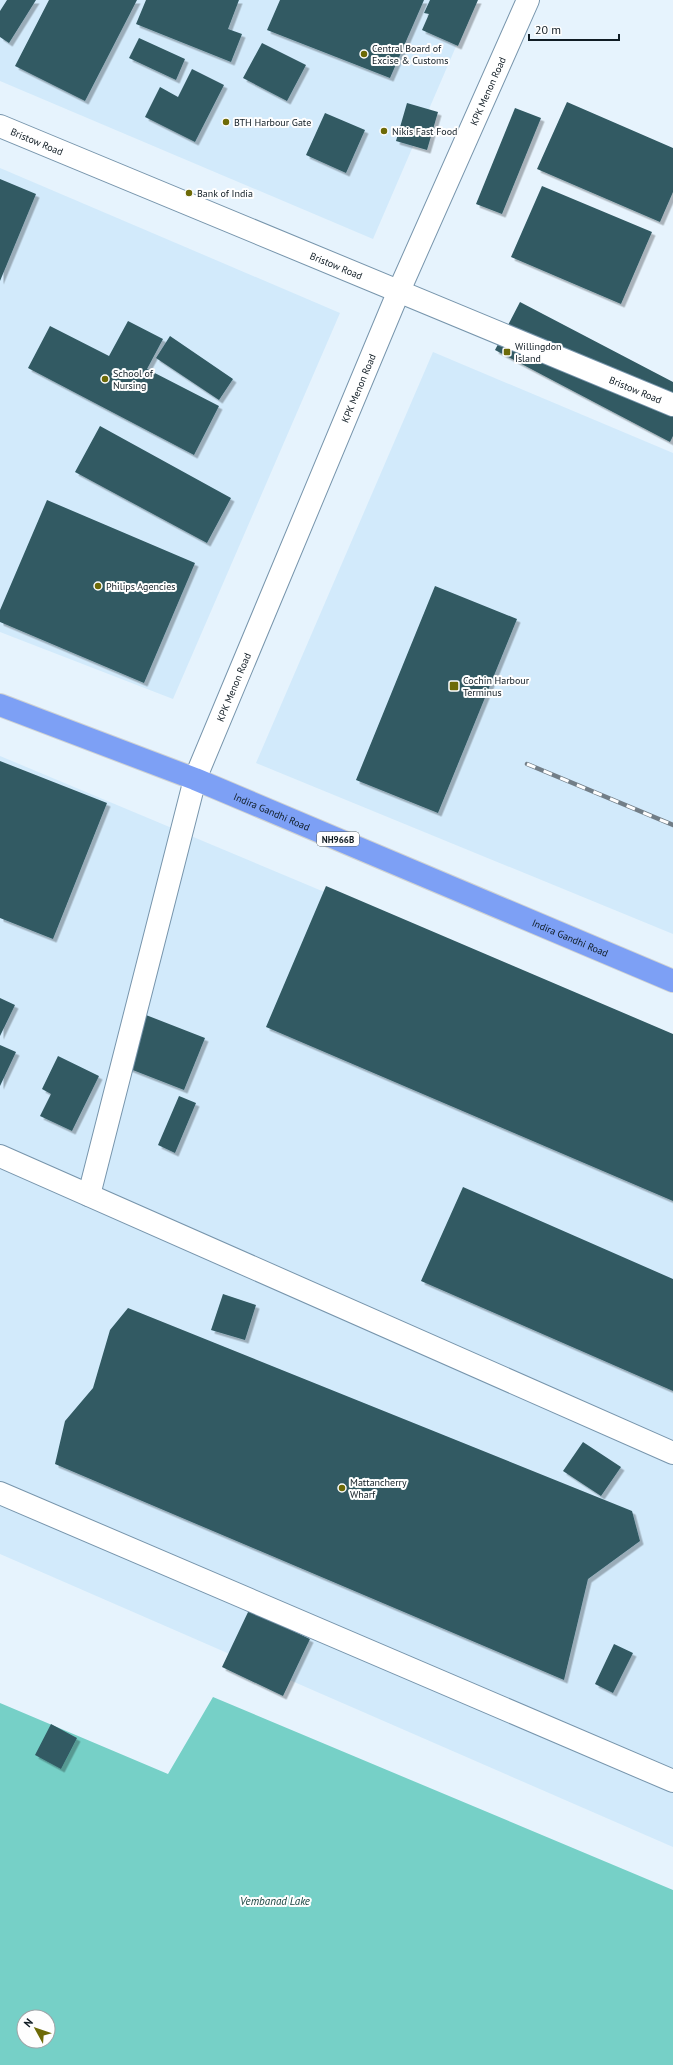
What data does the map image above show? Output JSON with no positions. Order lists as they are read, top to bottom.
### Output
{
  "streets": {
    "highway": ["Indira Gandhi Road", "NH966B"],
    "street": ["KPK Menon Road", "Bristow Road"]
  },
  "crossings": [
    ["KPK Menon Road", "Bristow Road"],
    ["KPK Menon Road", "Indira Gandhi Road"]
  ],
  "water": ["Vembanad Lake"],
  "places": {
    "other": [
      "Central Board of Excise & Customs",
      "BTH Harbour Gate",
      "Nikis Fast Food",
      "Bank of India",
      "School of Nursing",
      "Philips Agencies",
      "Mattancherry Wharf"
    ],
    "transit": ["Willingdon Island", "Cochin Harbour Terminus"]
  },
  "scale_bar": "20 m",
  "north": "top left"
}
